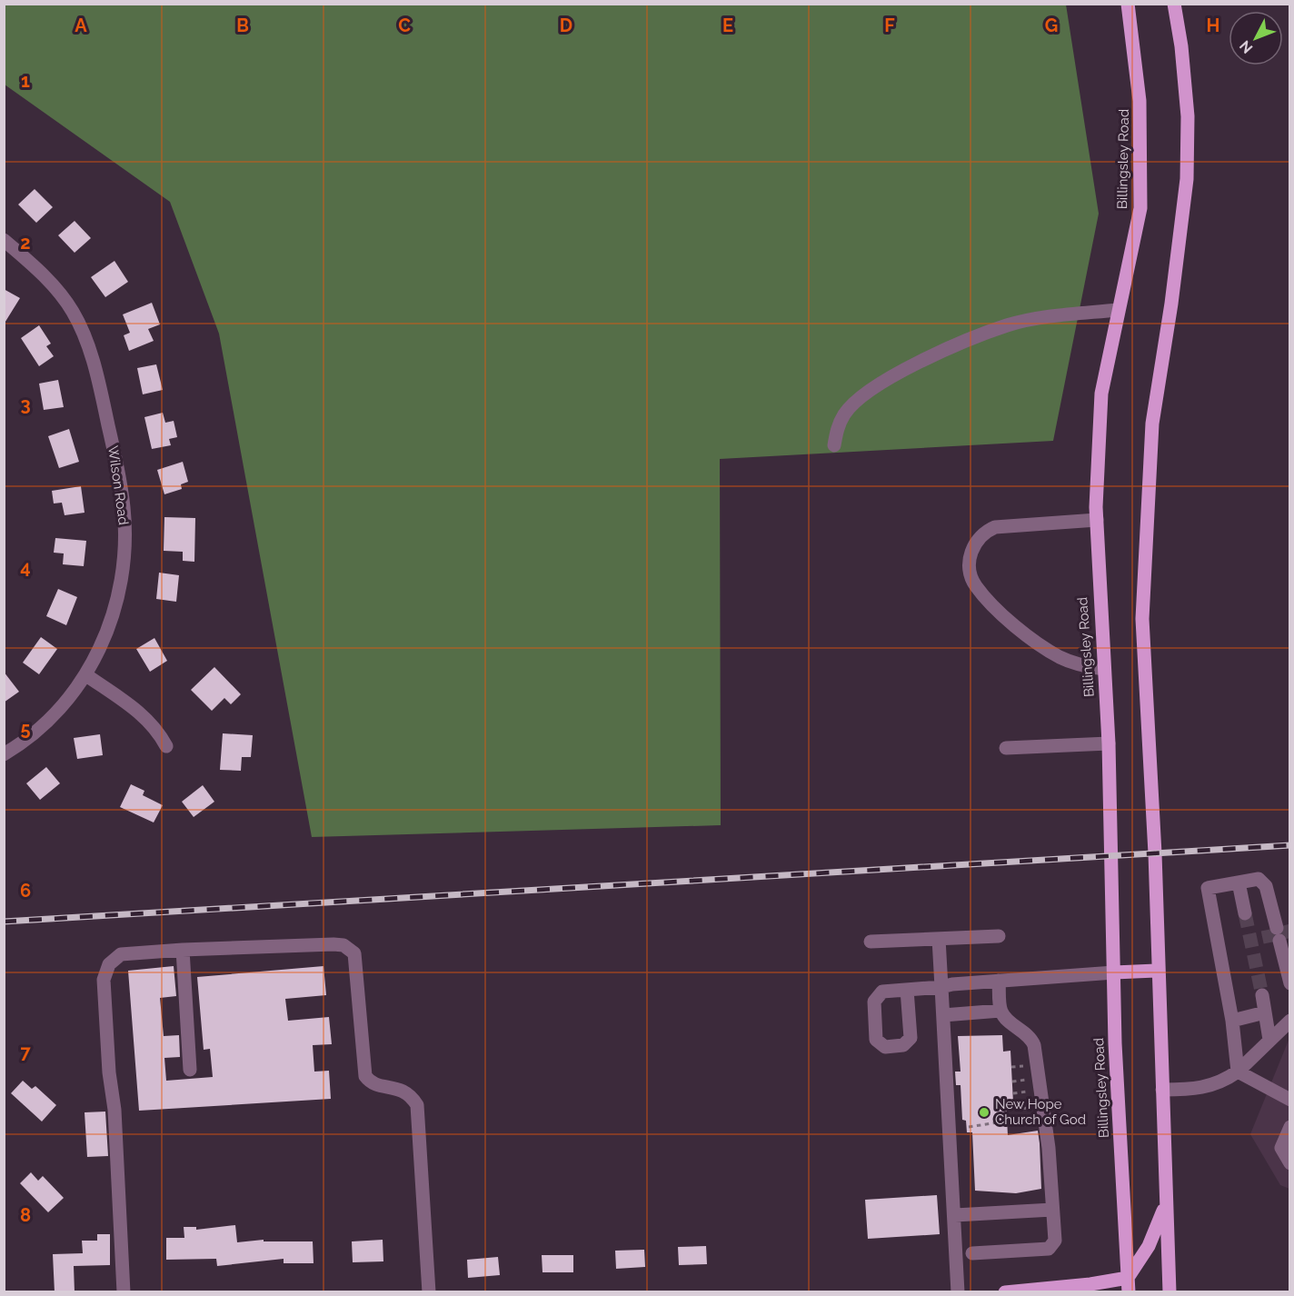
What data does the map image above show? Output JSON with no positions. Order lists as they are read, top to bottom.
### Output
{
  "streets": {
    "main road": ["Billingsley Road"],
    "street": ["Wilson Road"]
  },
  "places": ["New Hope Church of God"],
  "north": "bottom left",
  "grid": {
    "columns": [
      "A",
      "B",
      "C",
      "D",
      "E",
      "F",
      "G",
      "H"
    ],
    "rows": [
      "1",
      "2",
      "3",
      "4",
      "5",
      "6",
      "7",
      "8"
    ]
  }
}
